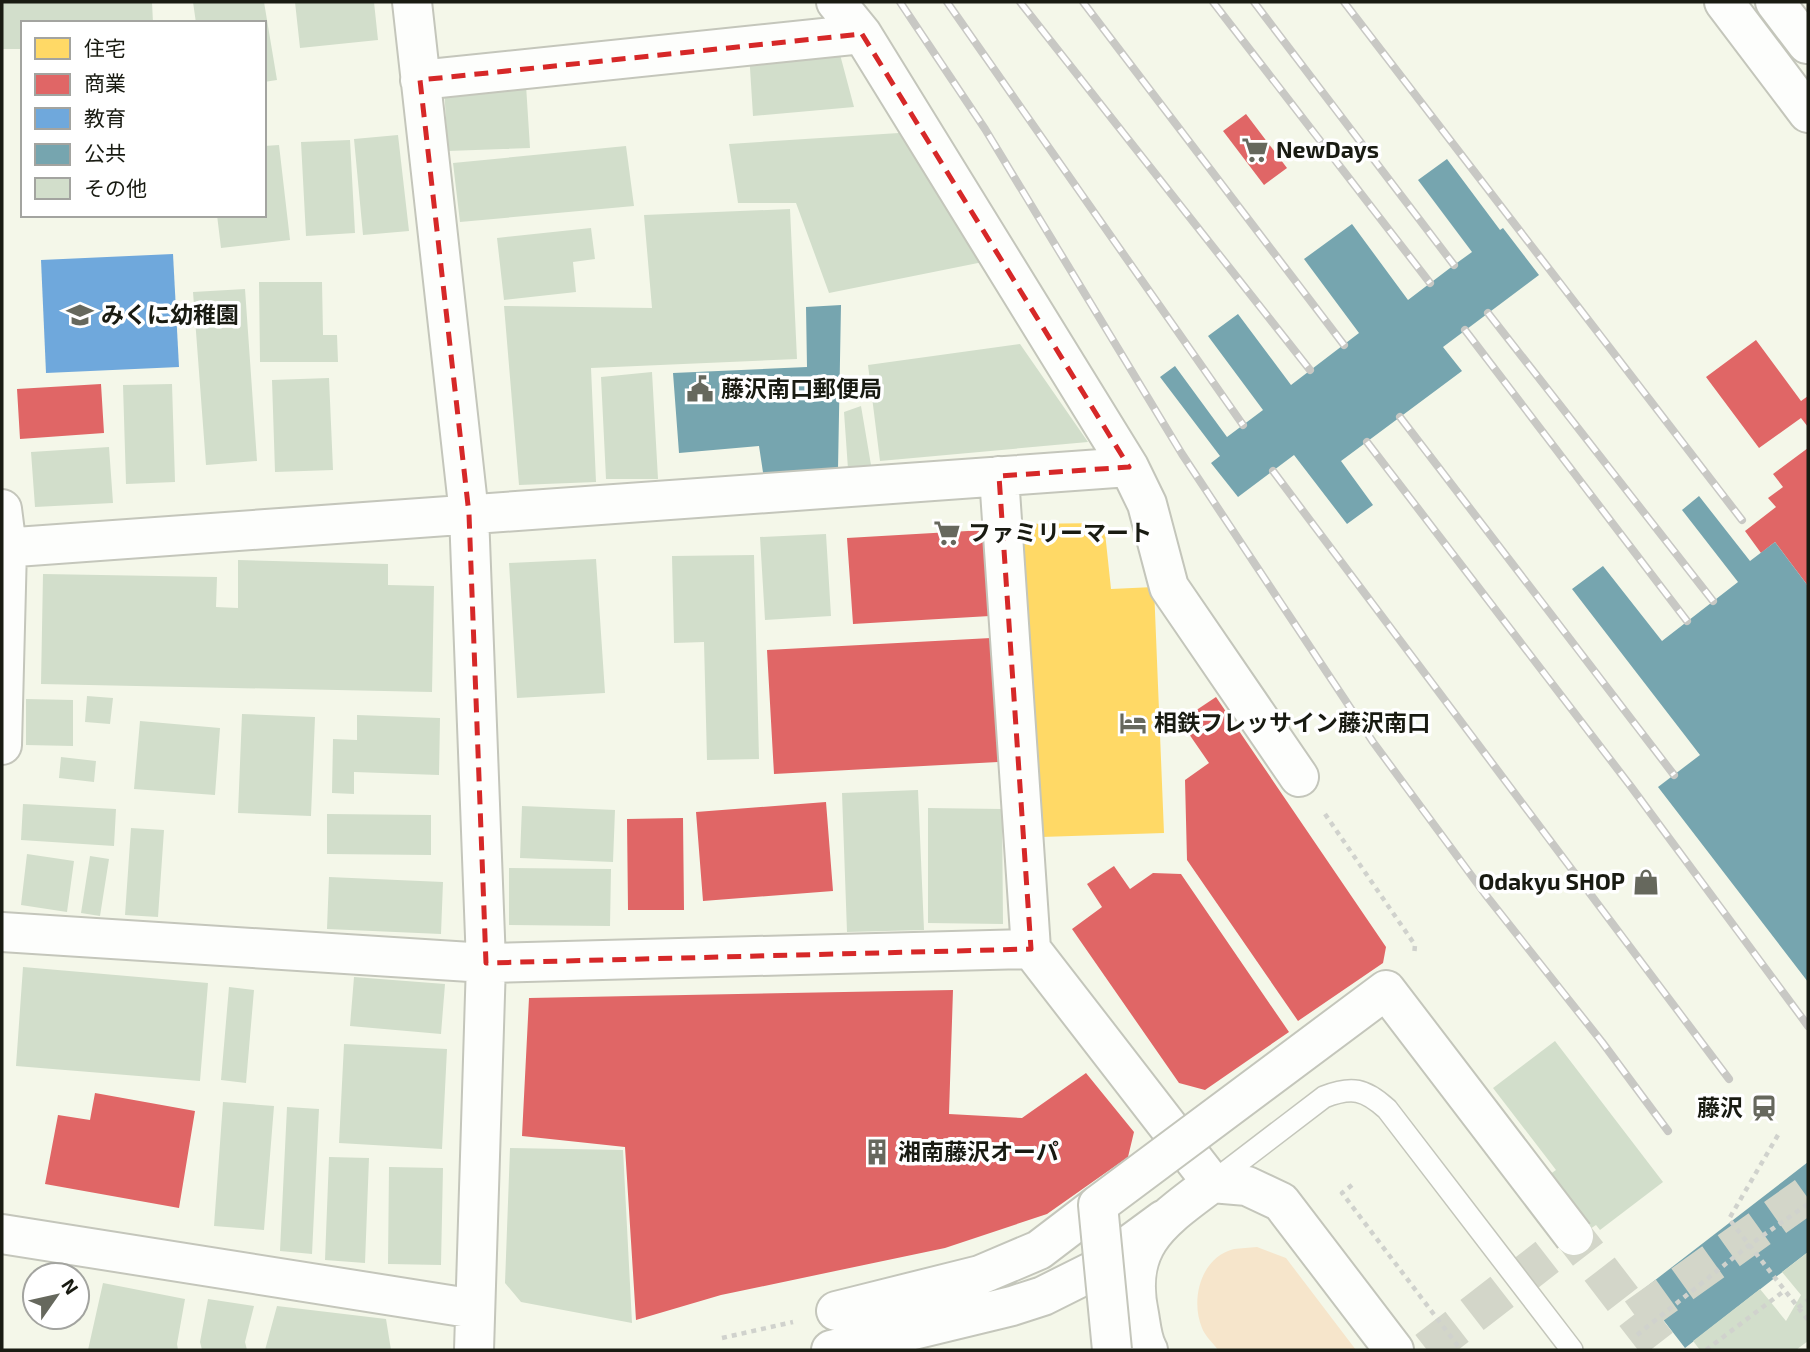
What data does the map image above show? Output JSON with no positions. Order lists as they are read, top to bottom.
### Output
{
  "places": {
    "supermarket": ["NewDays", "ファミリーマート"],
    "school or university": ["みくに幼稚園"],
    "public building": ["藤沢南口郵便局"],
    "hotel": ["相鉄フレッサイン藤沢南口"],
    "shop": ["Odakyu SHOP"],
    "station": ["藤沢"],
    "building": ["湘南藤沢オーパ"]
  },
  "legend": [
    "住宅",
    "商業",
    "教育",
    "公共",
    "その他"
  ],
  "north": "top right"
}
